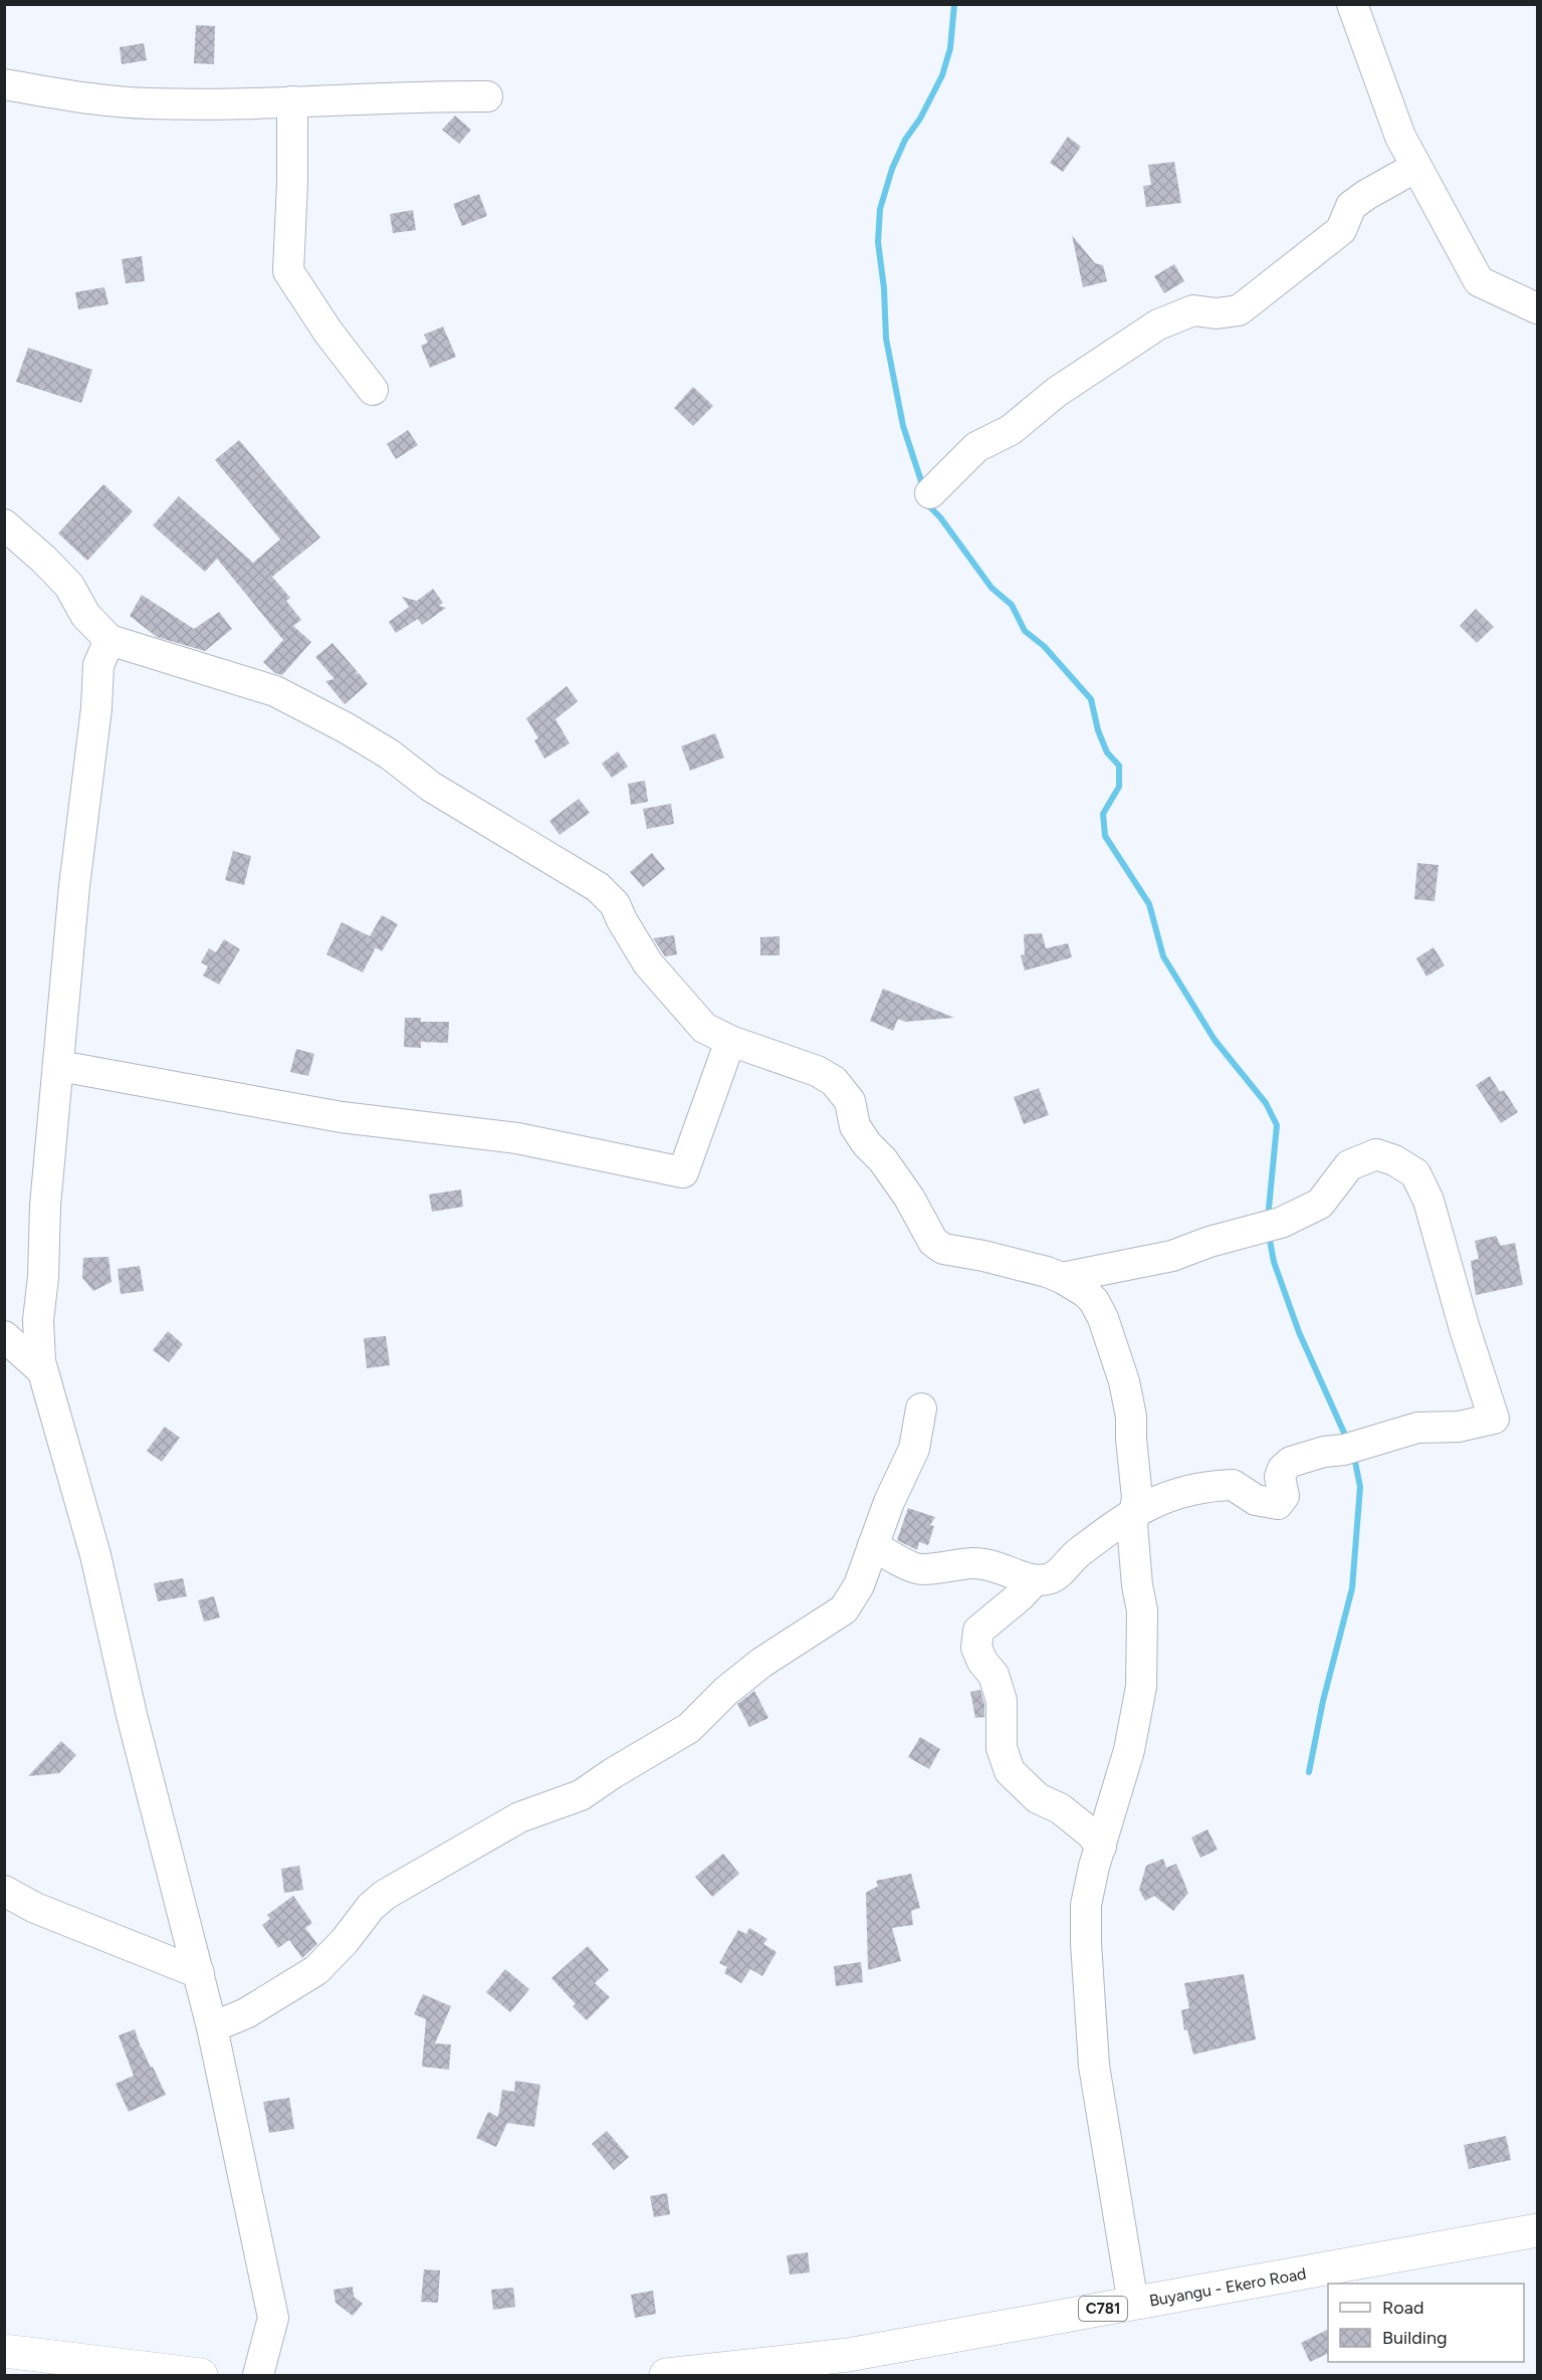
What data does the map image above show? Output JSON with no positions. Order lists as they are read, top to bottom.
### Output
{
  "streets": {
    "main road": ["Buyangu - Ekero Road", "C781"]
  },
  "legend": ["Road", "Building"]
}
